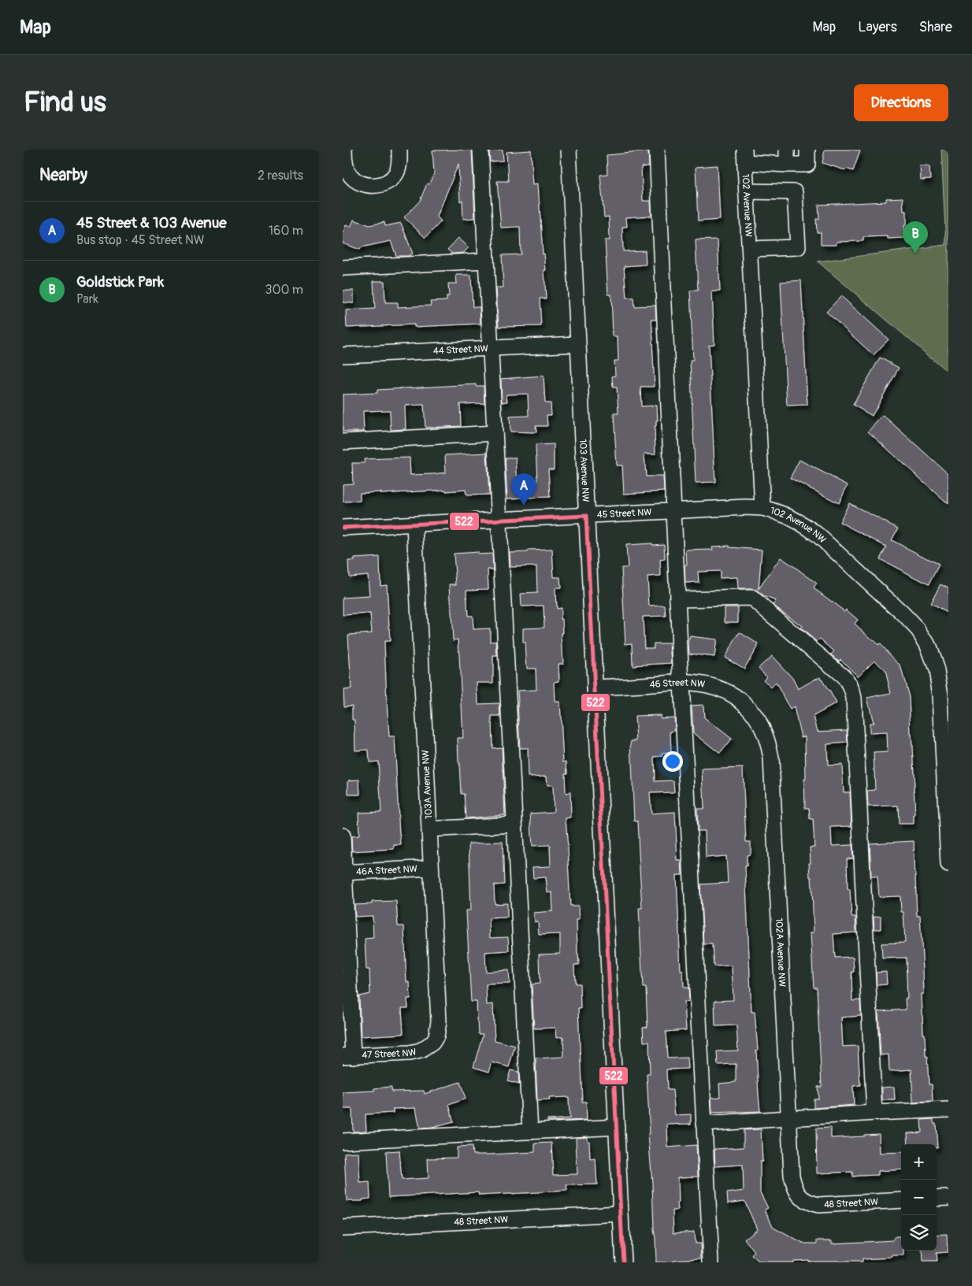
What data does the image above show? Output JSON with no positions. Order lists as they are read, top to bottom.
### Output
{
  "streets": {
    "street": [
      "102 Avenue NW",
      "44 Street NW",
      "103 Avenue NW",
      "45 Street NW",
      "46 Street NW",
      "103A Avenue NW",
      "46A Street NW",
      "102A Avenue NW",
      "47 Street NW",
      "48 Street NW"
    ]
  },
  "crossings": [
    ["102 Avenue NW", "45 Street NW"],
    ["44 Street NW", "103 Avenue NW"],
    ["103 Avenue NW", "45 Street NW"],
    ["103 Avenue NW", "46 Street NW"],
    ["103 Avenue NW", "48 Street NW"],
    ["45 Street NW", "103A Avenue NW"],
    ["46 Street NW", "102A Avenue NW"],
    ["103A Avenue NW", "46A Street NW"],
    ["103A Avenue NW", "47 Street NW"],
    ["102A Avenue NW", "48 Street NW"]
  ],
  "lines": ["transit line 522"],
  "page": {
    "header": "Map",
    "nav": ["Map", "Layers", "Share"],
    "buttons": "Directions",
    "title": "Find us",
    "heading": ["Nearby", "2 results"],
    "list": [
      {
        "mark": "A",
        "name": "45 Street & 103 Avenue",
        "note": "Bus stop · 45 Street NW",
        "value": "160 m"
      },
      {
        "mark": "B",
        "name": "Goldstick Park",
        "note": "Park",
        "value": "300 m"
      }
    ],
    "pins": ["B", "A"],
    "map_buttons": ["+", "−"]
  }
}
